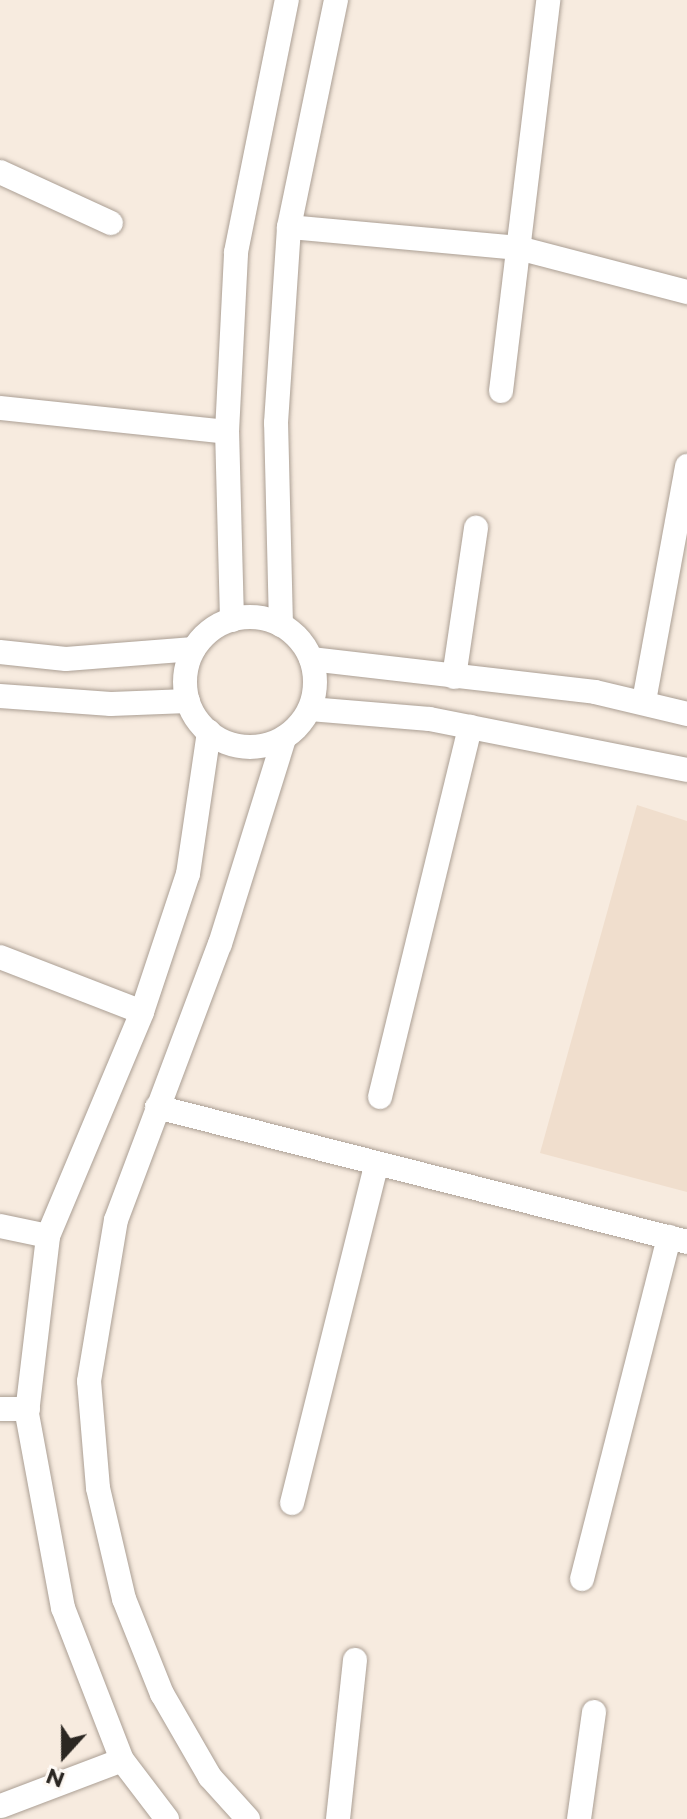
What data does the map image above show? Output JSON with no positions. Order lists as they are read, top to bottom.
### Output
{
  "north": "bottom"
}
